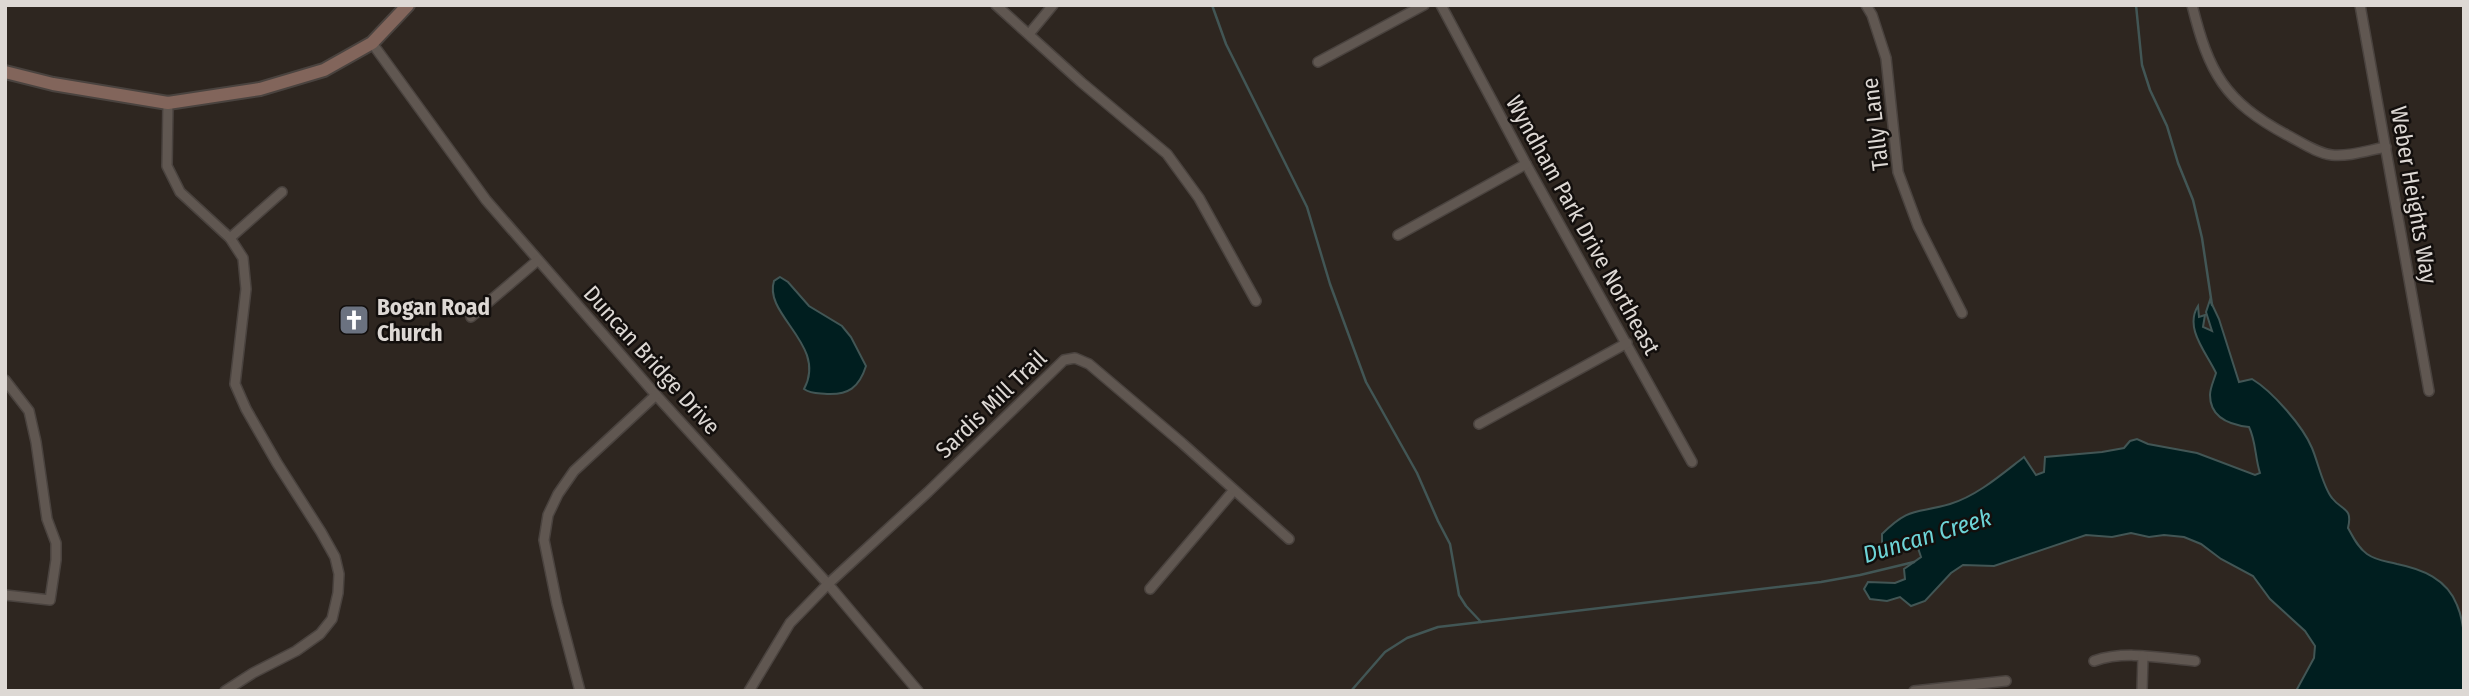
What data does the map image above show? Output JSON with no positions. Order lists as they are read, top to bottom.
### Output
{
  "streets": {
    "street": [
      "Tally Lane",
      "Weber Heights Way",
      "Wyndham Park Drive Northeast",
      "Duncan Bridge Drive",
      "Sardis Mill Trail"
    ]
  },
  "crossings": [
    ["Duncan Bridge Drive", "Sardis Mill Trail"]
  ],
  "water": ["Duncan Creek"],
  "places": {
    "church": ["Bogan Road Church"]
  }
}
